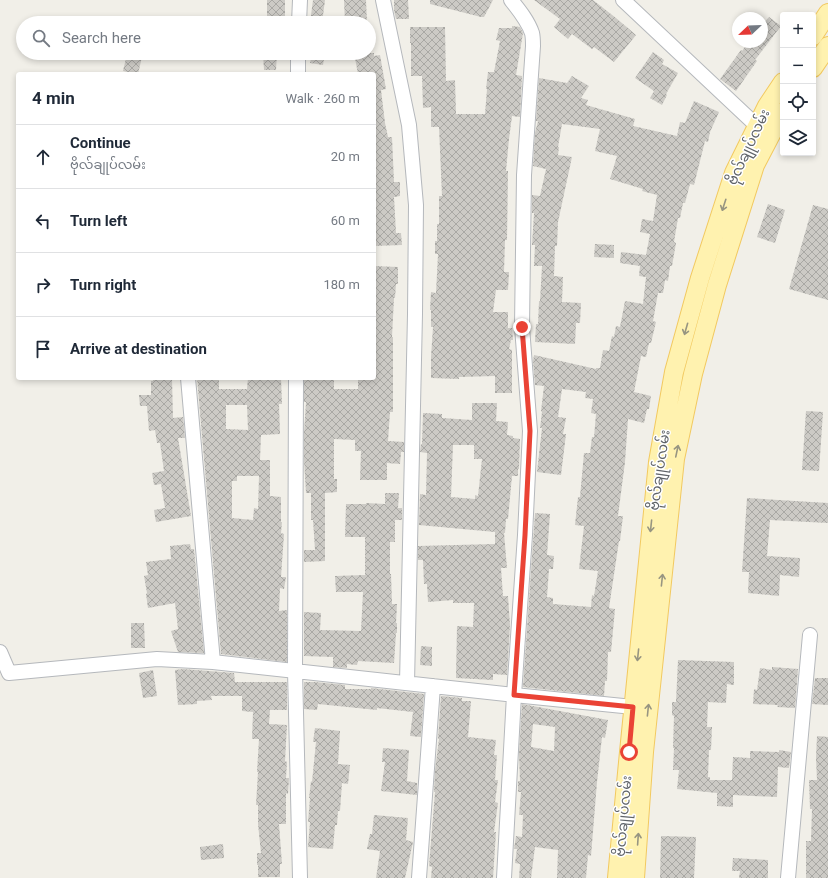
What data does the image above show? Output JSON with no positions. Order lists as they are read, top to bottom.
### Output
{
  "streets": {
    "main road": ["ဗိုလ်ချုပ်လမ်း"]
  },
  "north": "bottom left",
  "page": {
    "map_buttons": ["+", "−"],
    "search": "Search here",
    "heading": ["4 min", "Walk · 260 m"],
    "list": [
      ["Continue", "ဗိုလ်ချုပ်လမ်း", "20 m"],
      ["Turn left", "60 m"],
      ["Turn right", "180 m"],
      "Arrive at destination"
    ]
  }
}
